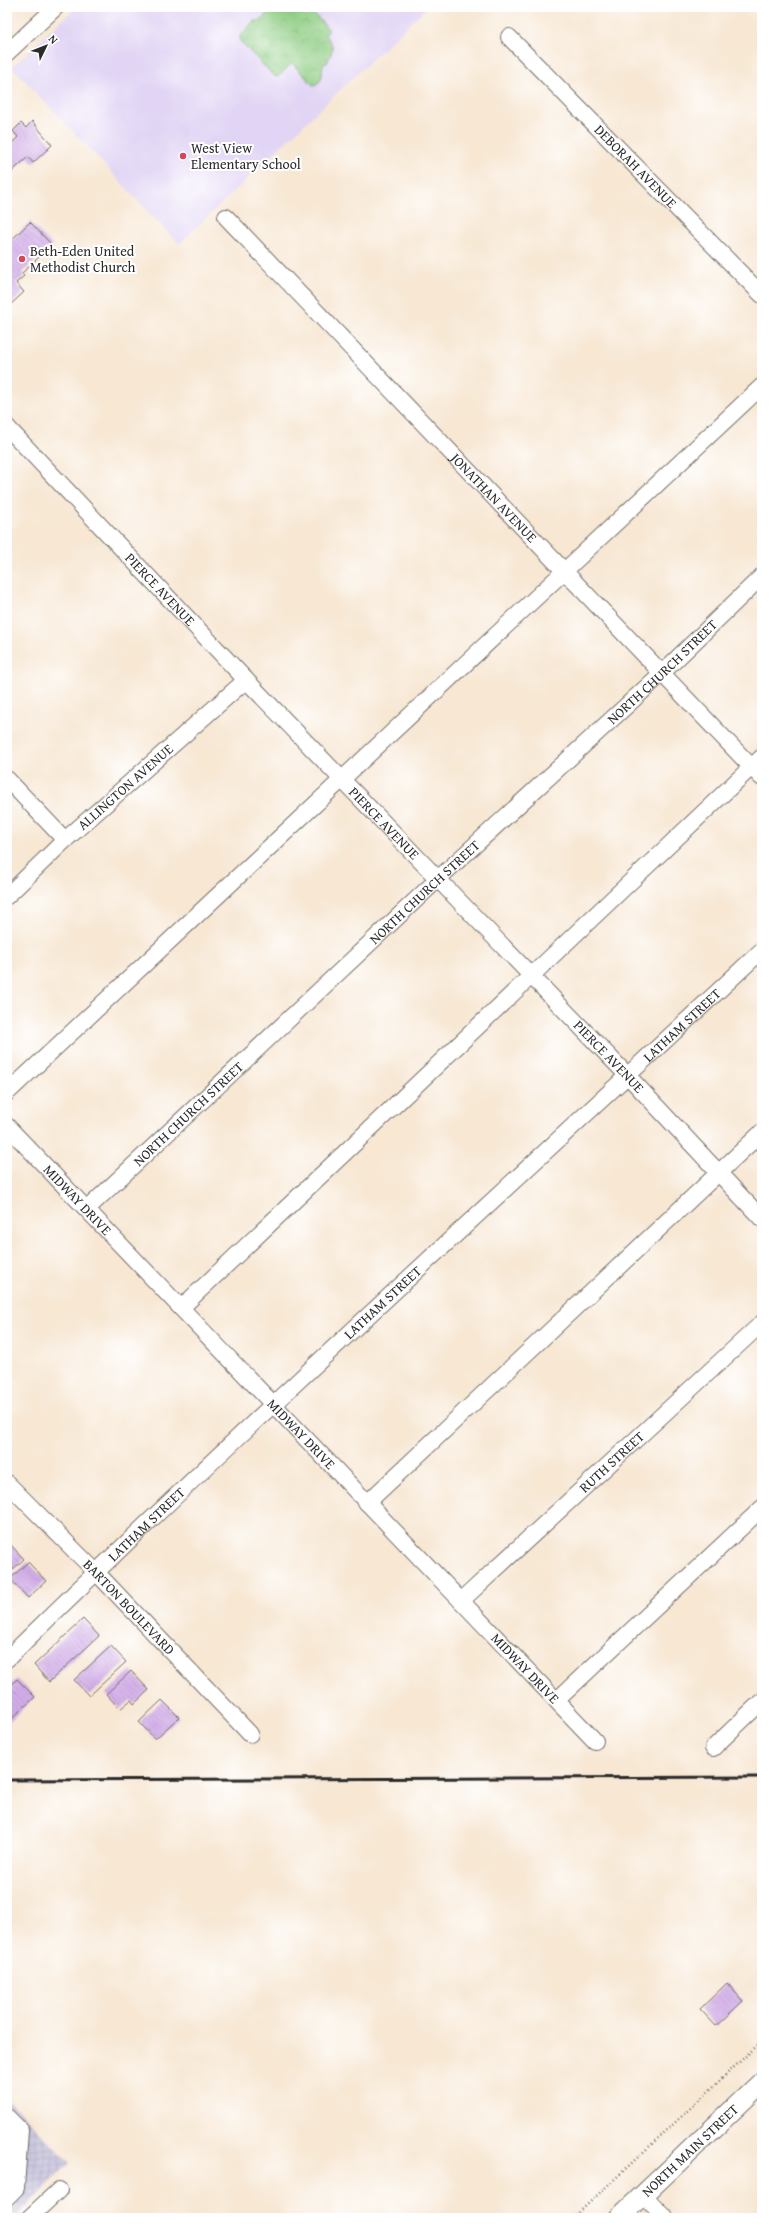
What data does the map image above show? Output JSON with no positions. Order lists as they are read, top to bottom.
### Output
{
  "streets": {
    "main road": ["NORTH MAIN STREET"],
    "street": [
      "DEBORAH AVENUE",
      "JONATHAN AVENUE",
      "PIERCE AVENUE",
      "NORTH CHURCH STREET",
      "ALLINGTON AVENUE",
      "LATHAM STREET",
      "MIDWAY DRIVE",
      "RUTH STREET",
      "BARTON BOULEVARD"
    ]
  },
  "crossings": [
    ["JONATHAN AVENUE", "NORTH CHURCH STREET"],
    ["PIERCE AVENUE", "NORTH CHURCH STREET"],
    ["PIERCE AVENUE", "ALLINGTON AVENUE"],
    ["PIERCE AVENUE", "LATHAM STREET"],
    ["NORTH CHURCH STREET", "MIDWAY DRIVE"],
    ["LATHAM STREET", "MIDWAY DRIVE"],
    ["LATHAM STREET", "BARTON BOULEVARD"],
    ["MIDWAY DRIVE", "RUTH STREET"]
  ],
  "places": ["West View Elementary School", "Beth-Eden United Methodist Church"],
  "north": "top right"
}
